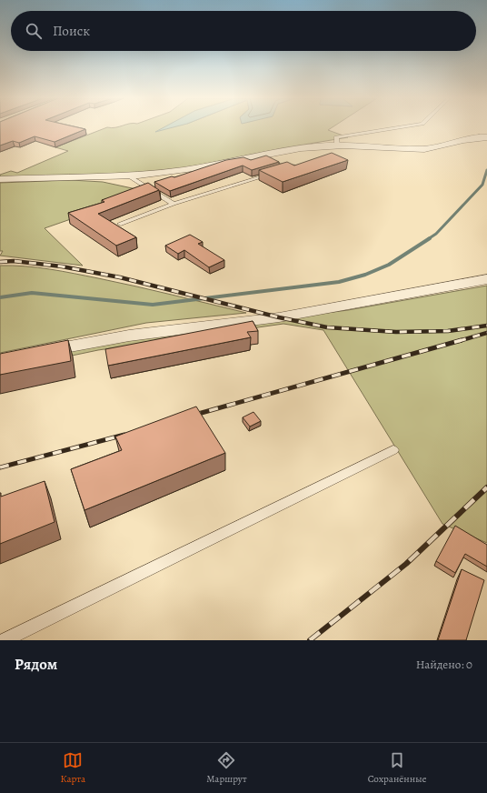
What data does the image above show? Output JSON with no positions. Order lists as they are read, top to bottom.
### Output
{
  "page": {
    "search": "Поиск",
    "heading": ["Рядом", "Найдено: 0"],
    "nav": ["Карта", "Маршрут", "Сохранённые"]
  }
}
